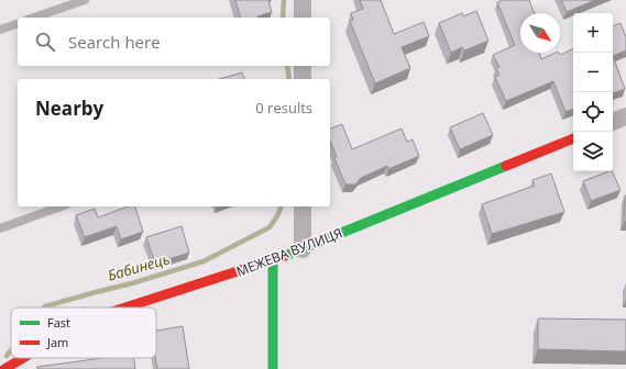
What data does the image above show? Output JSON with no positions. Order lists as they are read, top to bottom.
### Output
{
  "streets": {
    "street": ["МЕЖЕВА ВУЛИЦЯ"]
  },
  "water": ["Бабинець"],
  "legend": ["Fast", "Jam"],
  "north": "bottom right",
  "page": {
    "map_buttons": ["+", "−"],
    "search": "Search here",
    "heading": ["Nearby", "0 results"]
  }
}
